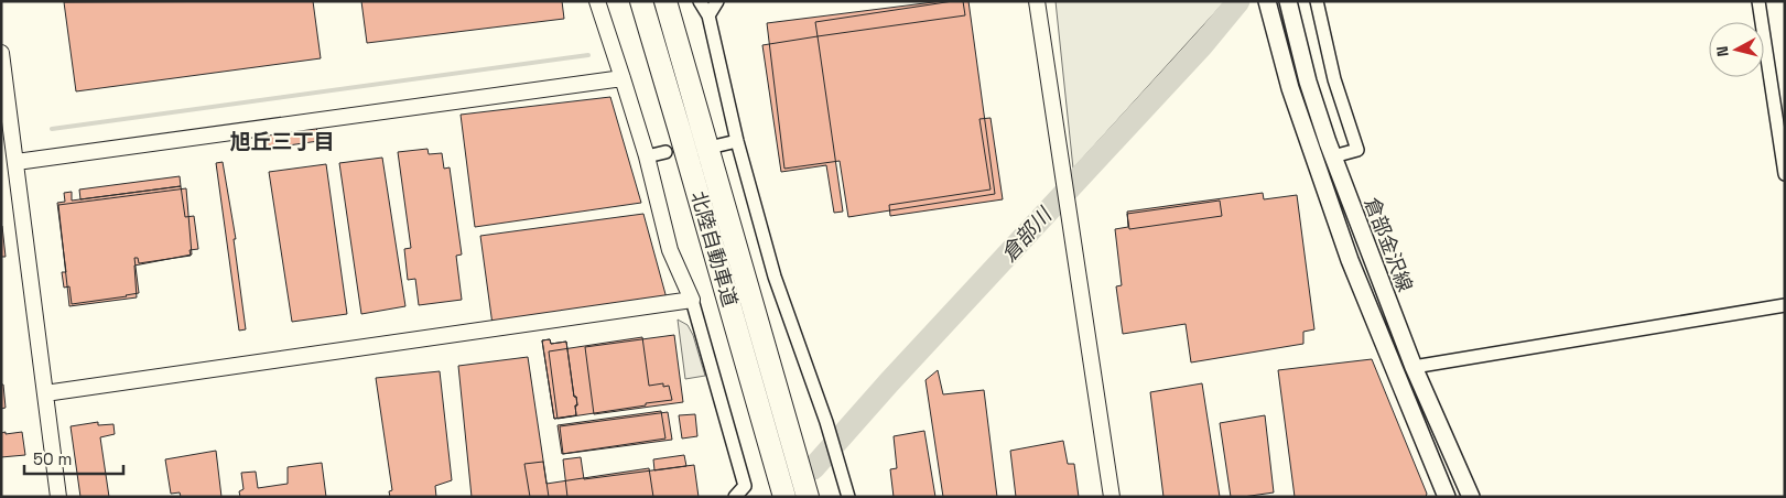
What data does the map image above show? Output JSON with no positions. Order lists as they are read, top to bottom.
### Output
{
  "streets": {
    "highway": ["北陸自動車道"],
    "main road": ["倉部金沢線"]
  },
  "districts": ["旭丘三丁目"],
  "water": ["倉部川"],
  "scale_bar": "50 m",
  "north": "left"
}
